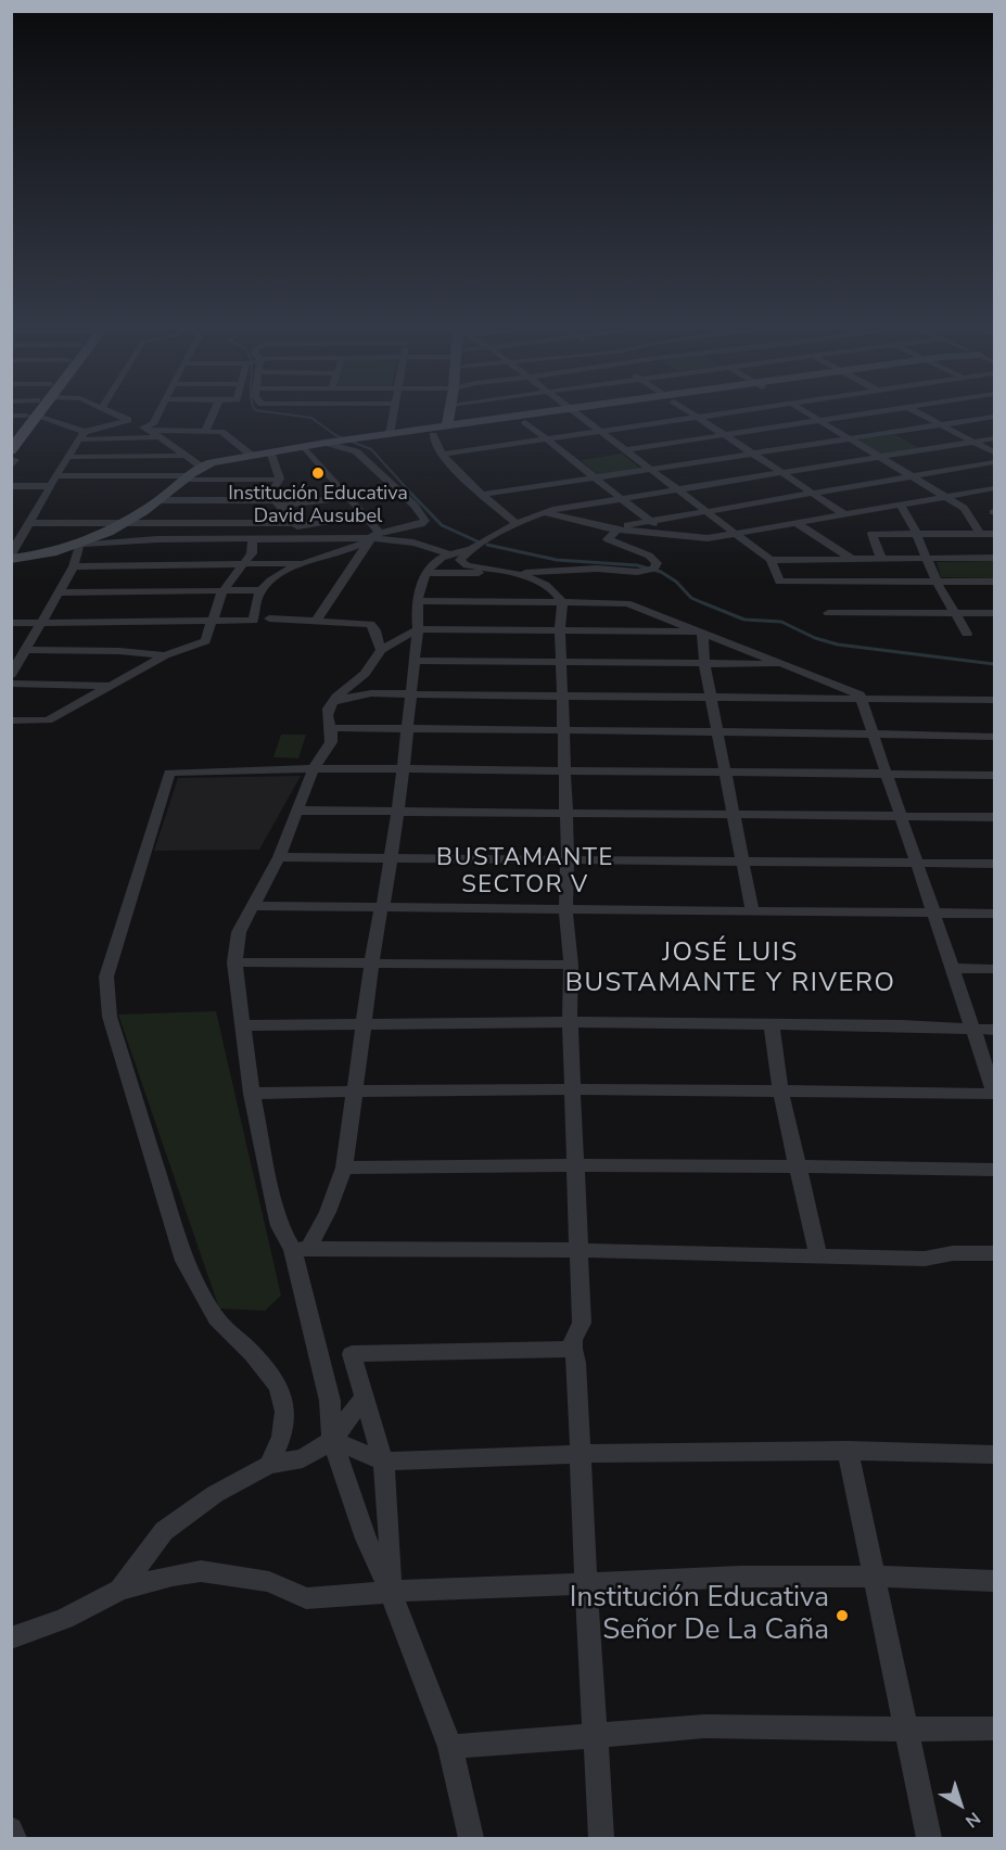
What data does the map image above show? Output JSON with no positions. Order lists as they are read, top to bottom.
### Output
{
  "districts": ["BUSTAMANTE SECTOR V", "JOSÉ LUIS BUSTAMANTE Y RIVERO"],
  "places": ["Institución Educativa David Ausubel", "Institución Educativa Señor De La Caña"],
  "north": "bottom right"
}
